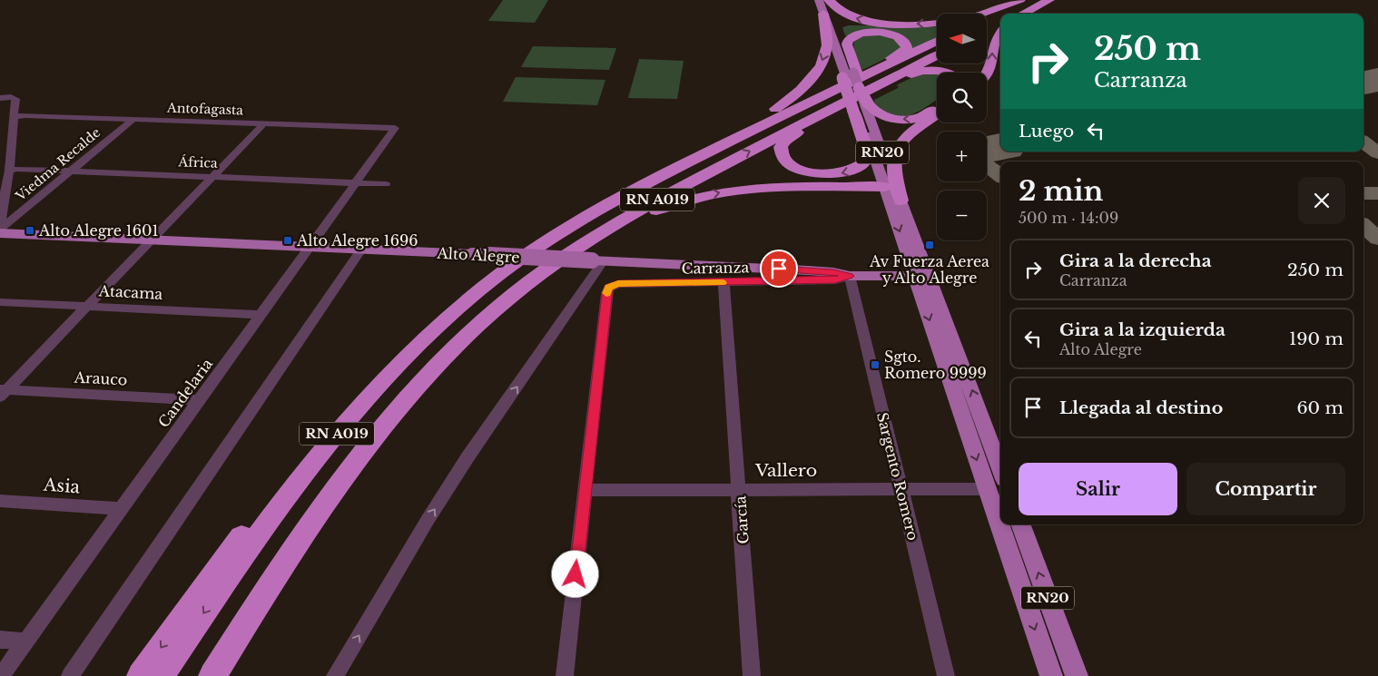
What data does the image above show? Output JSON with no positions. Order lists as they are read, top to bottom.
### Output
{
  "streets": {
    "highway": ["RN A019"],
    "main road": ["RN20", "Alto Alegre"],
    "street": [
      "Antofagasta",
      "África",
      "Viedma Recalde",
      "Carranza",
      "Atacama",
      "Arauco",
      "Candelaria",
      "Vallero",
      "Sargento Romero",
      "Asia",
      "García"
    ]
  },
  "crossings": [
    ["Antofagasta", "Viedma Recalde"],
    ["Antofagasta", "Candelaria"],
    ["RN20", "RN A019"],
    ["RN20", "Alto Alegre"],
    ["RN20", "Vallero"],
    ["África", "Viedma Recalde"],
    ["África", "Candelaria"],
    ["Viedma Recalde", "Alto Alegre"],
    ["Alto Alegre", "Carranza"],
    ["Alto Alegre", "Candelaria"],
    ["Alto Alegre", "Sargento Romero"],
    ["Carranza", "Vallero"],
    ["Carranza", "Sargento Romero"],
    ["Carranza", "García"],
    ["Atacama", "Candelaria"],
    ["Arauco", "Candelaria"],
    ["Candelaria", "Asia"],
    ["Vallero", "Sargento Romero"],
    ["Vallero", "García"]
  ],
  "places": {
    "transit": [
      "Alto Alegre 1601",
      "Alto Alegre 1696",
      "Av Fuerza Aerea y Alto Alegre",
      "Sgto. Romero 9999"
    ]
  },
  "north": "left",
  "page": {
    "map_buttons": ["+", "−"],
    "turn": ["250 m", "Carranza"],
    "then": "Luego",
    "heading": ["2 min", "500 m · 14:09"],
    "list": [
      {
        "name": "Gira a la derecha",
        "note": "Carranza",
        "value": "250 m"
      },
      {
        "name": "Gira a la izquierda",
        "note": "Alto Alegre",
        "value": "190 m"
      },
      {
        "name": "Llegada al destino",
        "value": "60 m"
      }
    ],
    "buttons": ["Salir", "Compartir"]
  }
}
